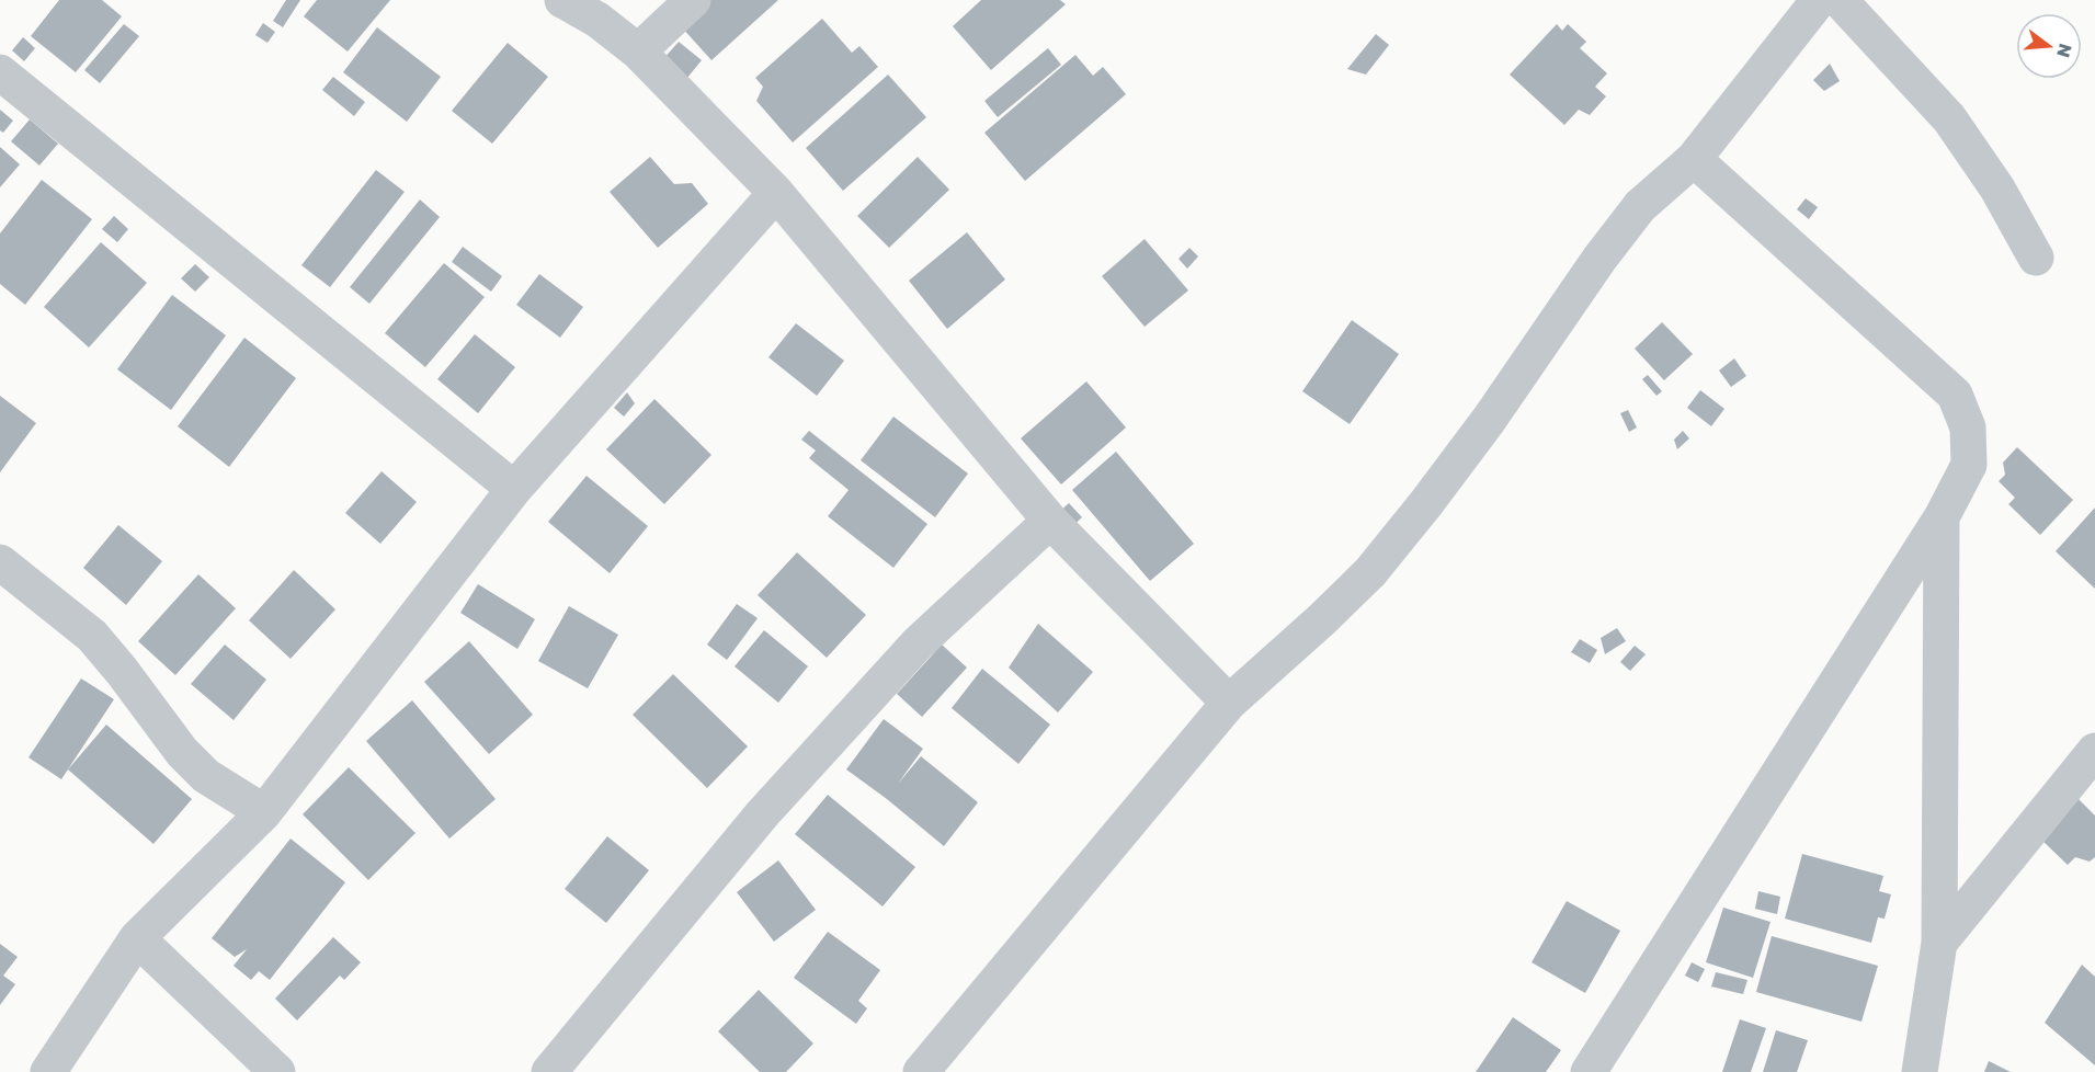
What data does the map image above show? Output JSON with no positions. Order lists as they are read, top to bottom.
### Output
{
  "north": "right"
}
